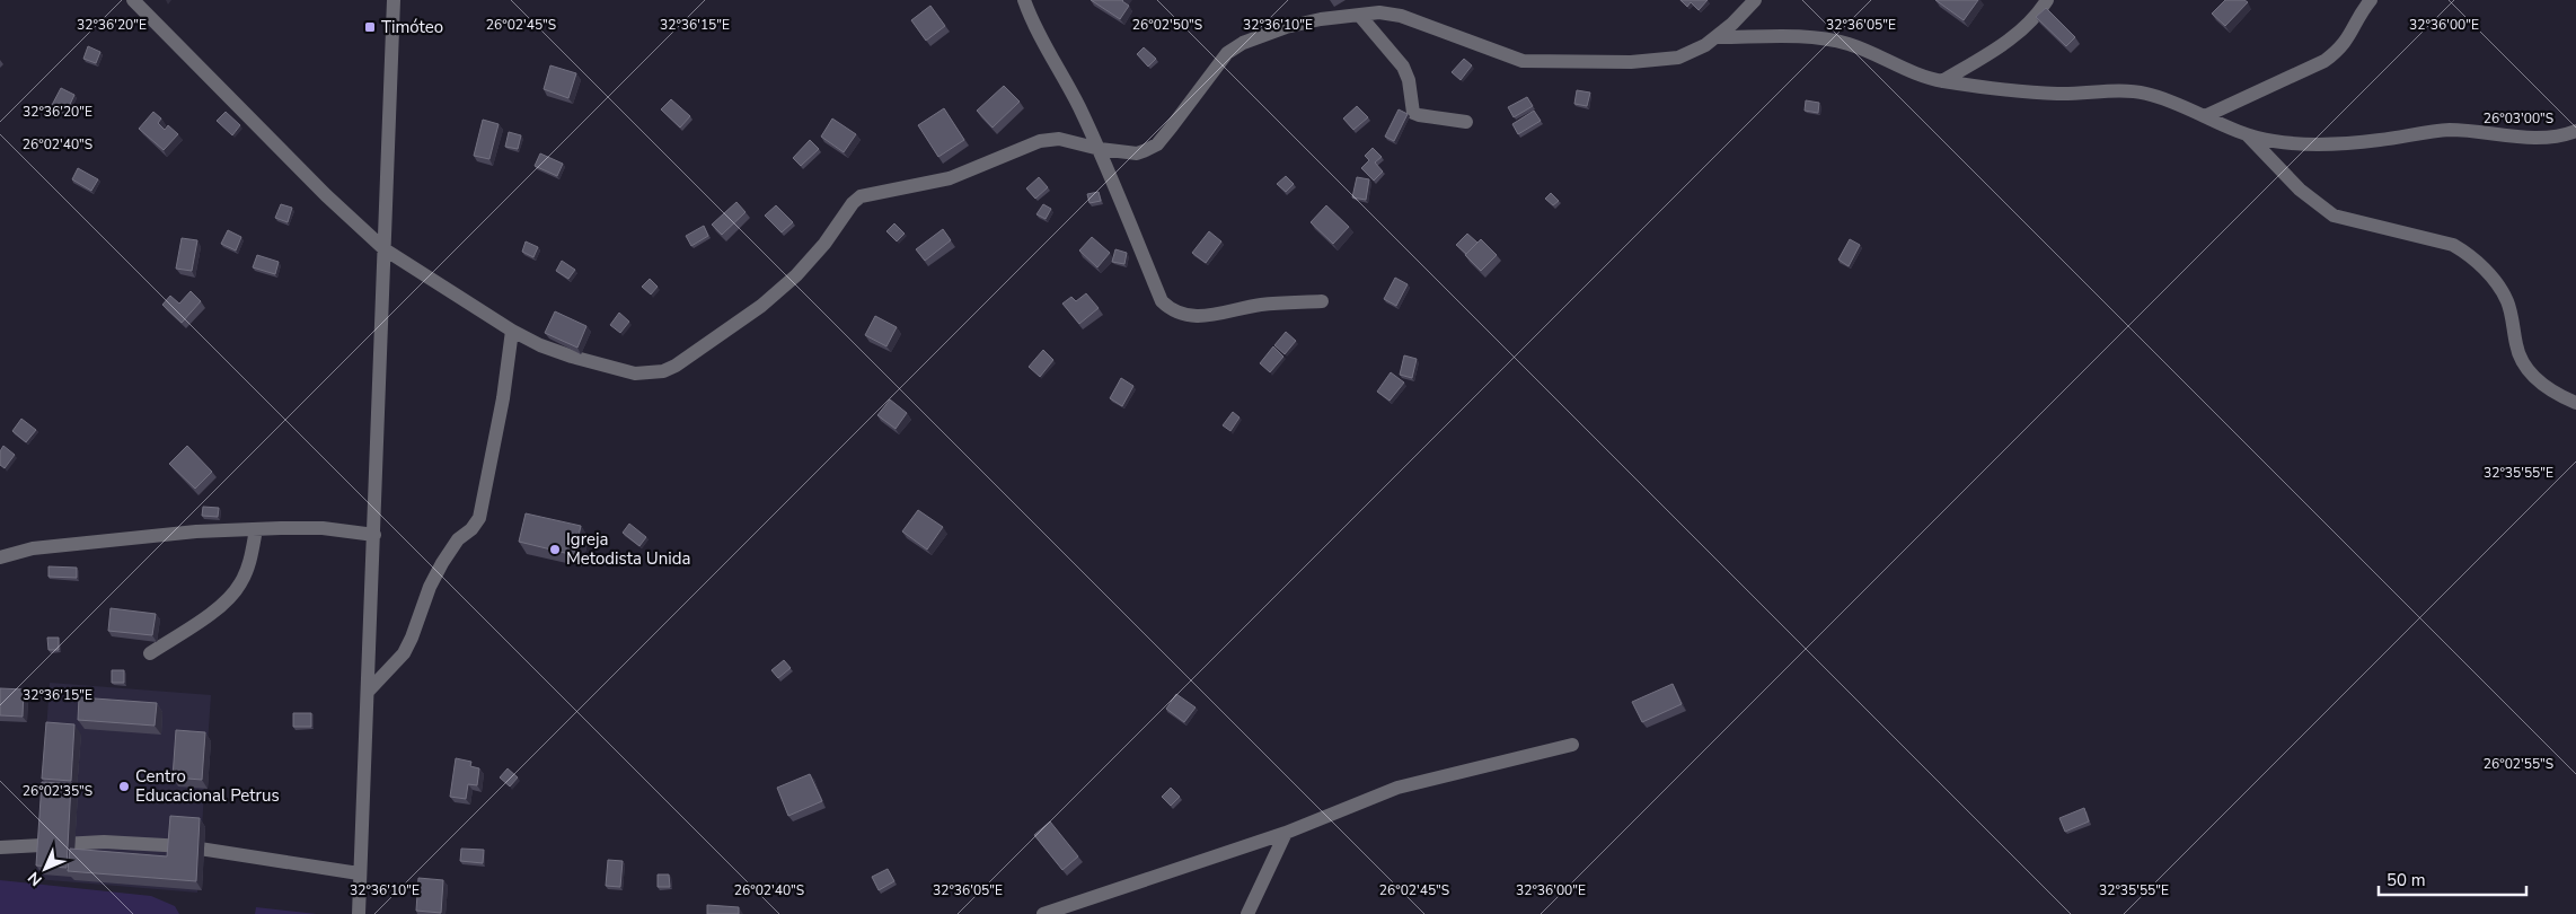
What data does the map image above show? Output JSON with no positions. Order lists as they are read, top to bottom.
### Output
{
  "places": {
    "transit": ["Timóteo"],
    "other": ["Igreja Metodista Unida", "Centro Educacional Petrus"]
  },
  "scale_bar": "50 m",
  "north": "bottom left",
  "coordinates": [
    "32°36'20\"E",
    "26°02'45\"S",
    "32°36'15\"E",
    "26°02'50\"S",
    "32°36'10\"E",
    "32°36'05\"E",
    "32°36'00\"E",
    "26°03'00\"S",
    "26°02'40\"S",
    "32°35'55\"E",
    "26°02'55\"S",
    "26°02'35\"S"
  ]
}
